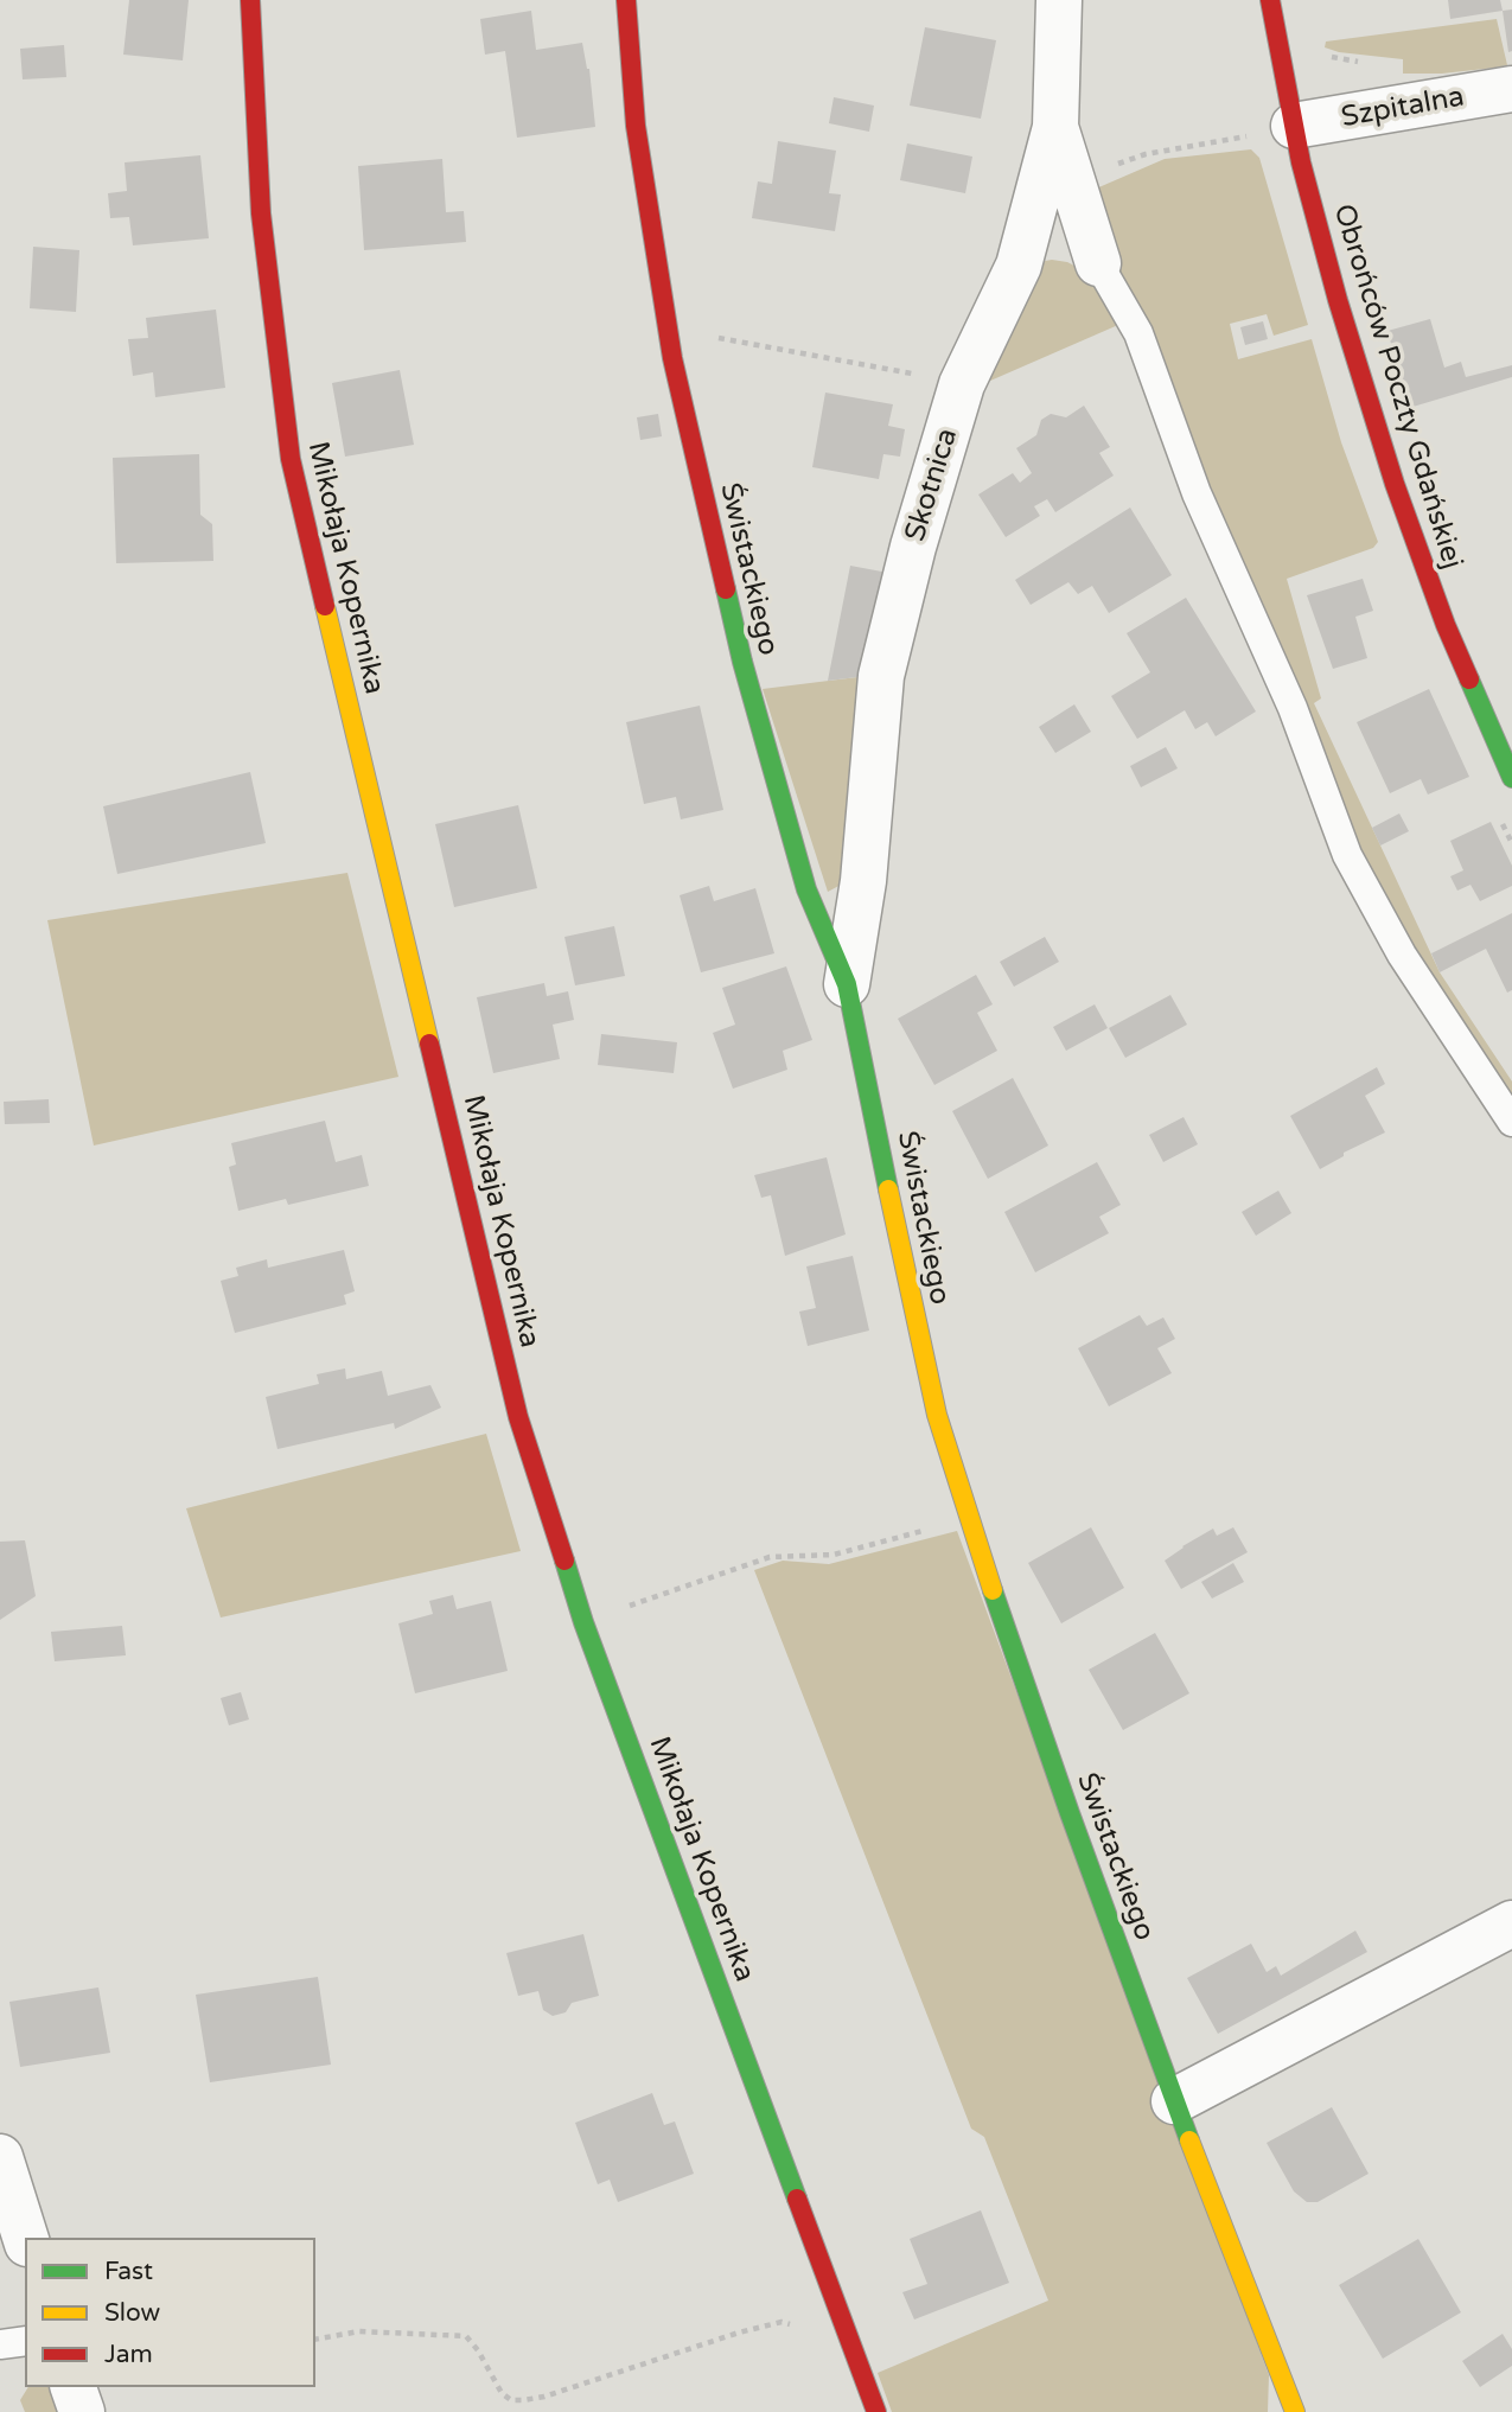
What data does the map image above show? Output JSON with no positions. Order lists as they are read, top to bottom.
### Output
{
  "streets": {
    "street": [
      "Szpitalna",
      "Obrońców Poczty Gdańskiej",
      "Skotnica",
      "Mikołaja Kopernika",
      "Świstackiego"
    ]
  },
  "crossings": [
    ["Szpitalna", "Obrońców Poczty Gdańskiej"],
    ["Skotnica", "Świstackiego"]
  ],
  "legend": ["Fast", "Slow", "Jam"]
}
